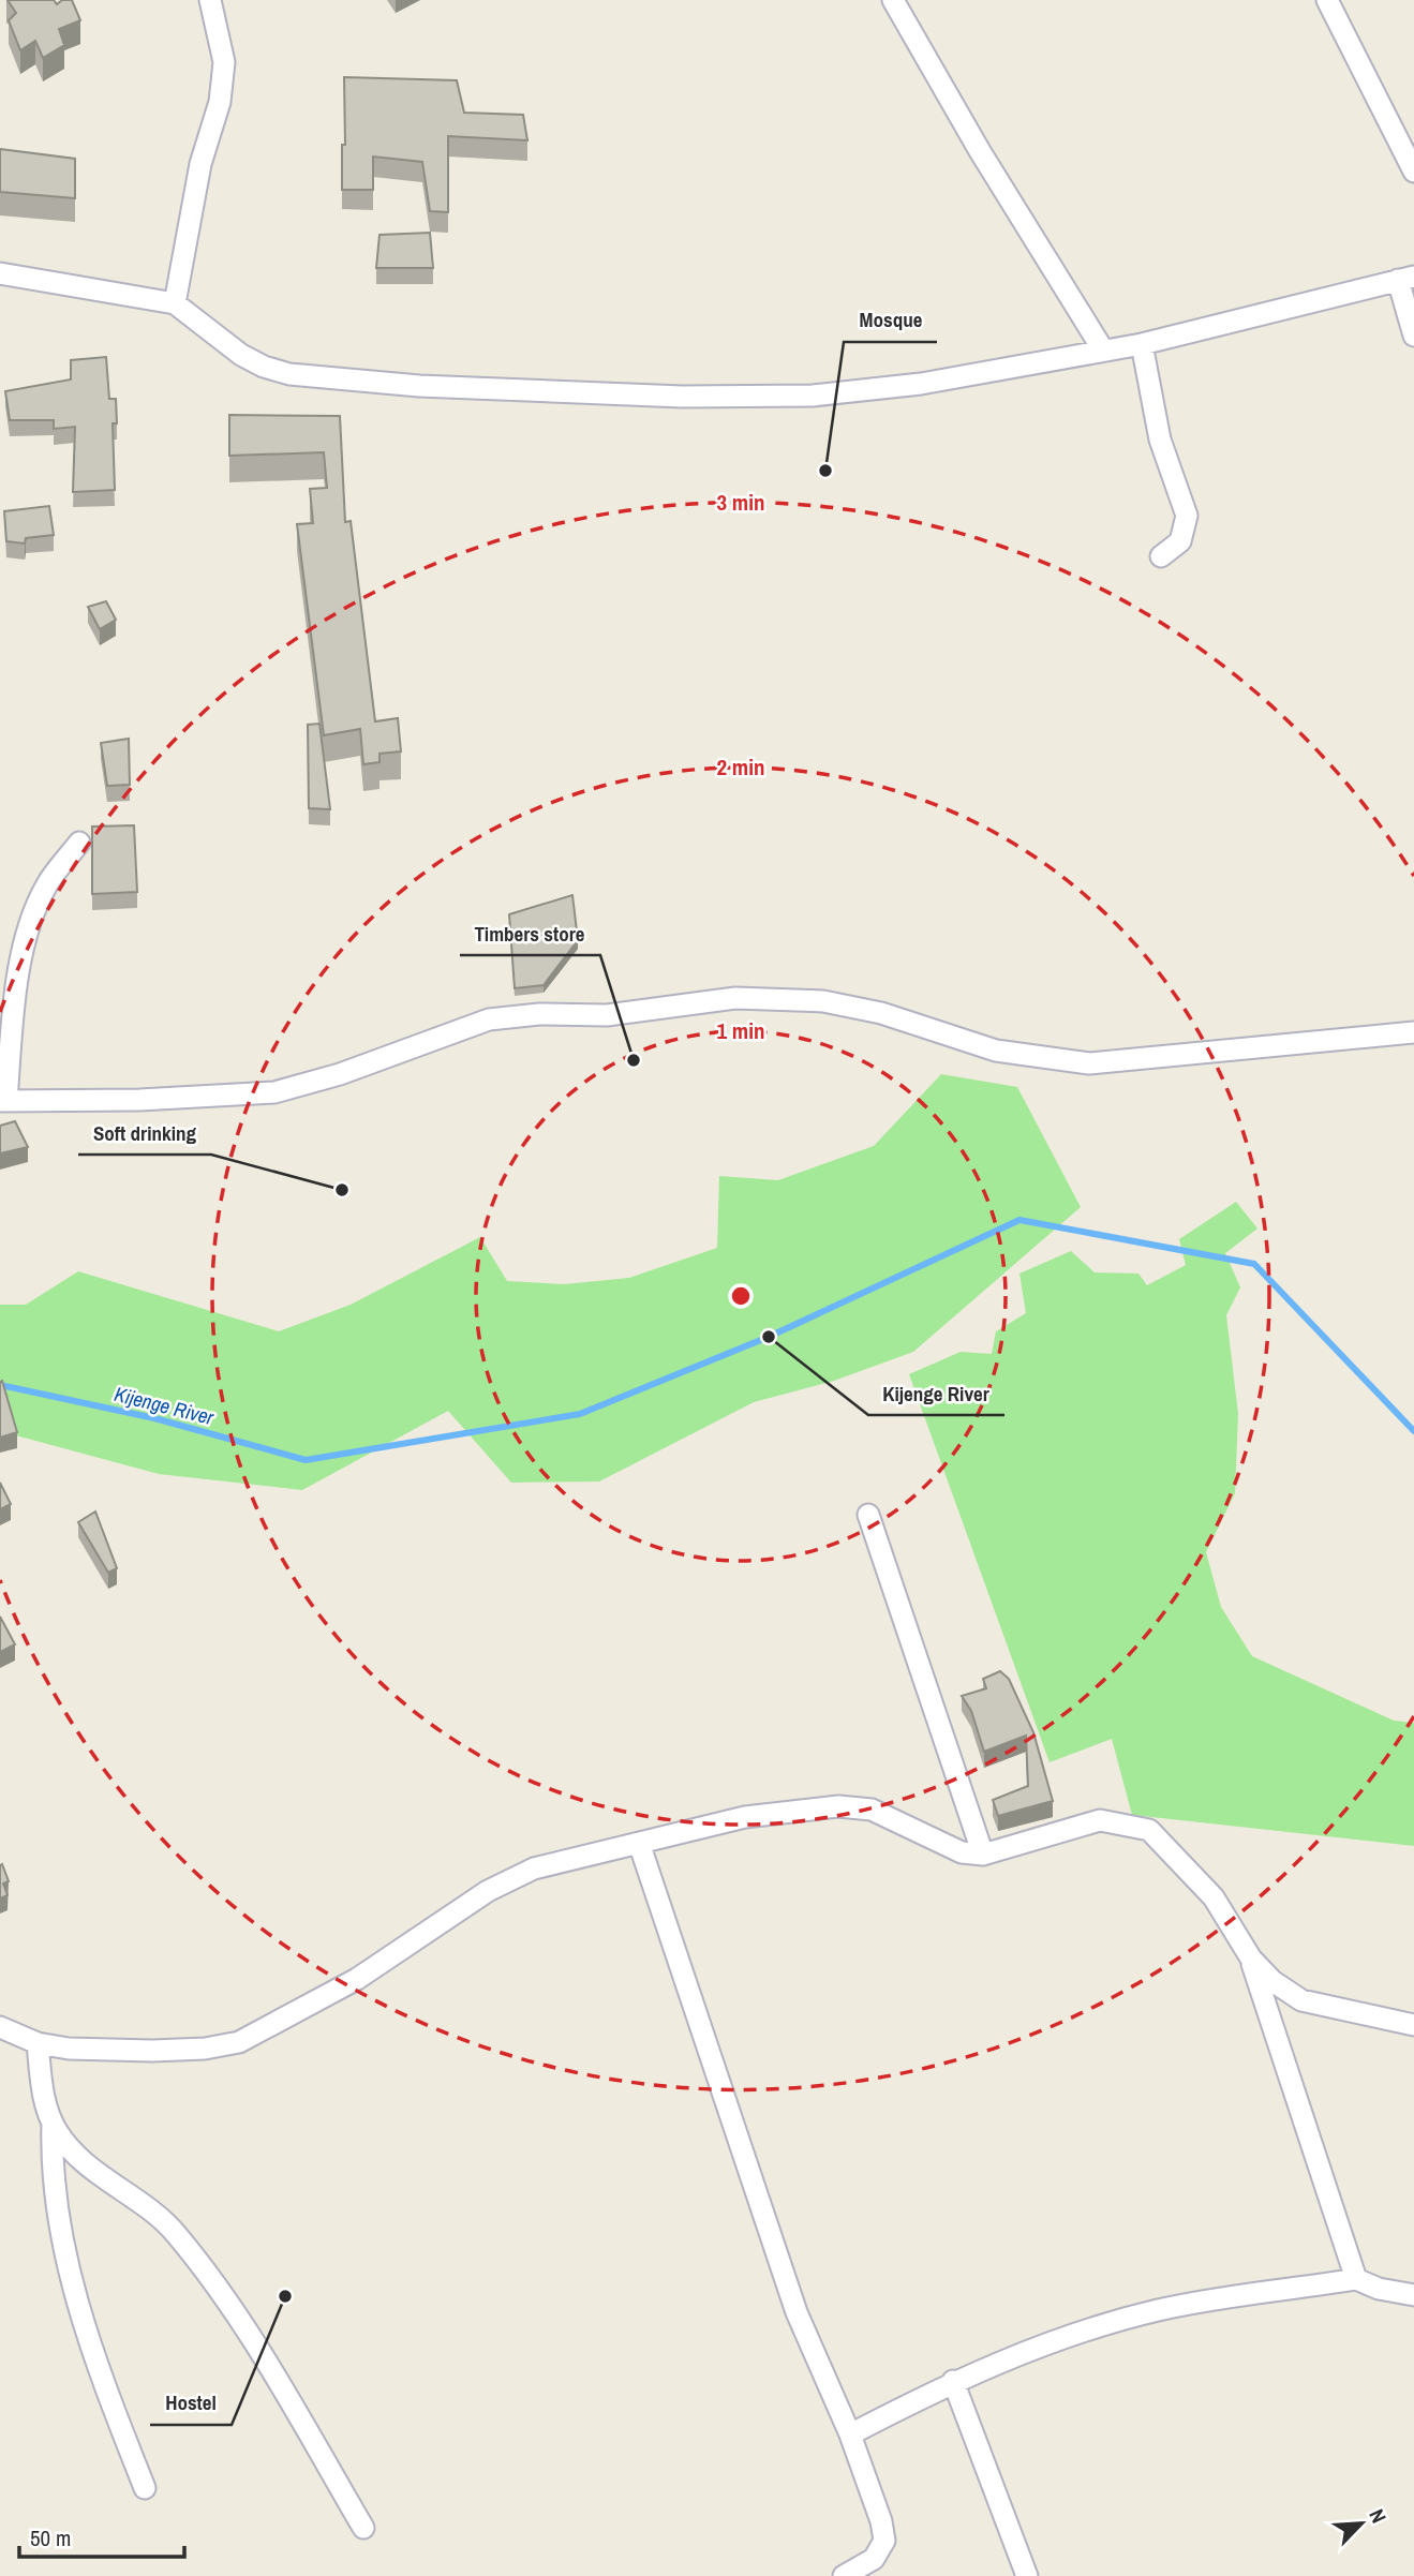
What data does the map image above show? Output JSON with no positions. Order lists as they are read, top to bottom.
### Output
{
  "water": ["Kijenge River"],
  "places": [
    "Mosque",
    "Timbers store",
    "Soft drinking",
    "Kijenge River",
    "Hostel"
  ],
  "scale_bar": "50 m",
  "north": "top right",
  "rings": ["3 min", "2 min", "1 min"]
}
